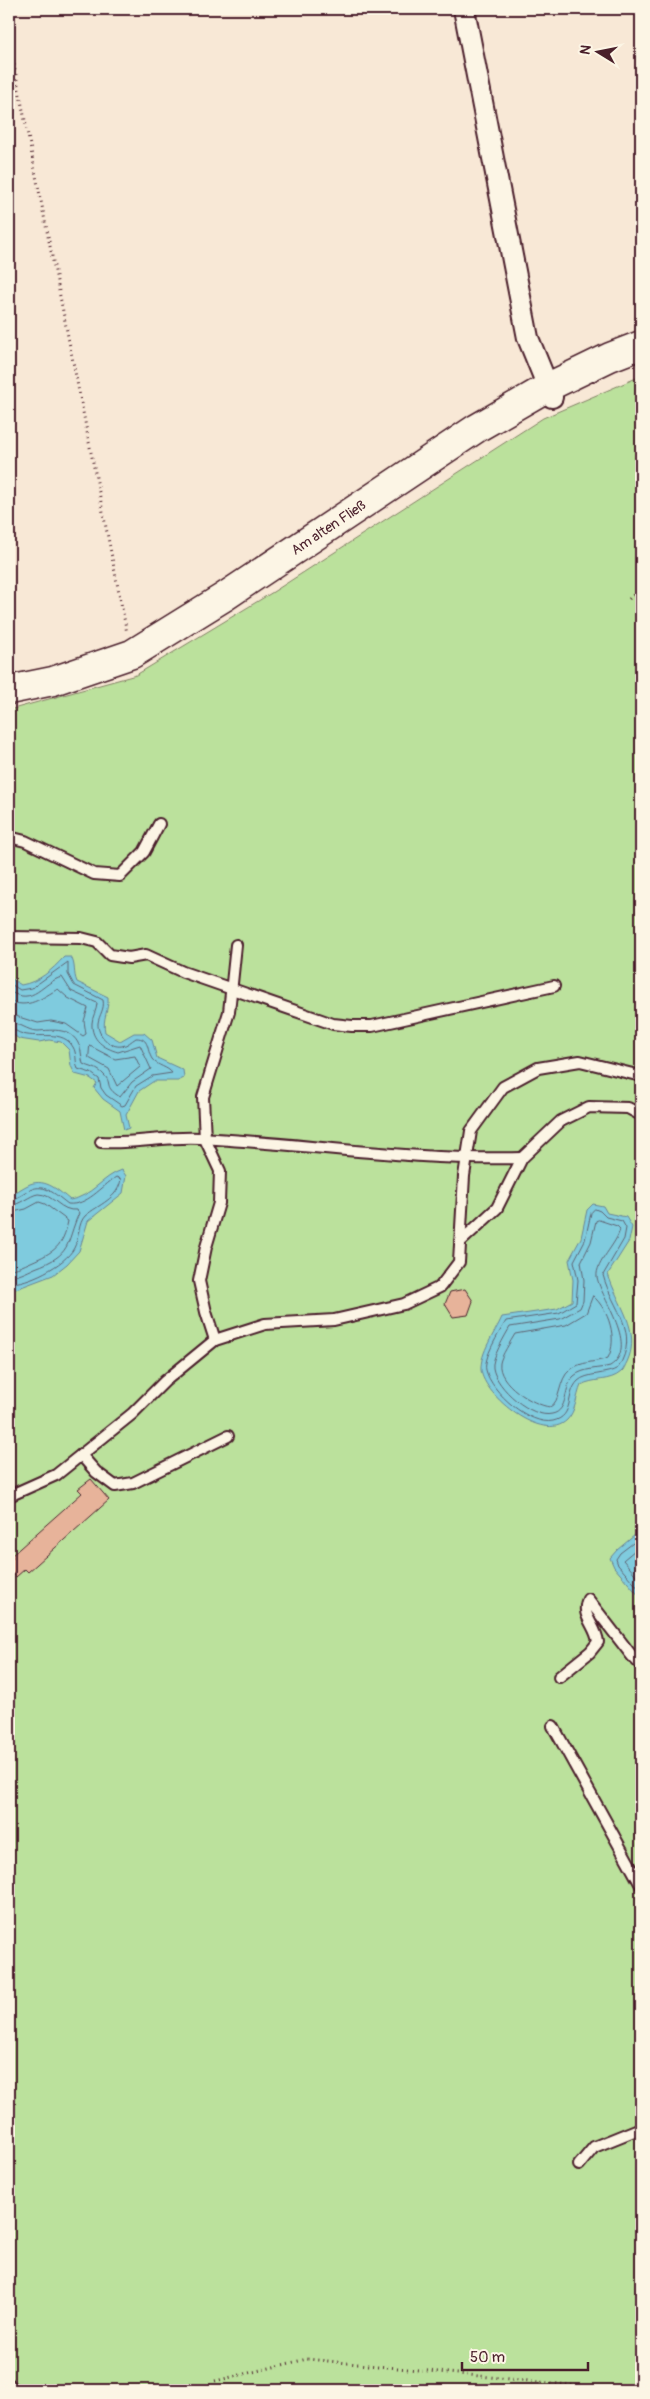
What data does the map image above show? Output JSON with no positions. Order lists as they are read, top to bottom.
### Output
{
  "streets": {
    "main road": ["Am alten Fließ"]
  },
  "scale_bar": "50 m",
  "north": "left"
}
